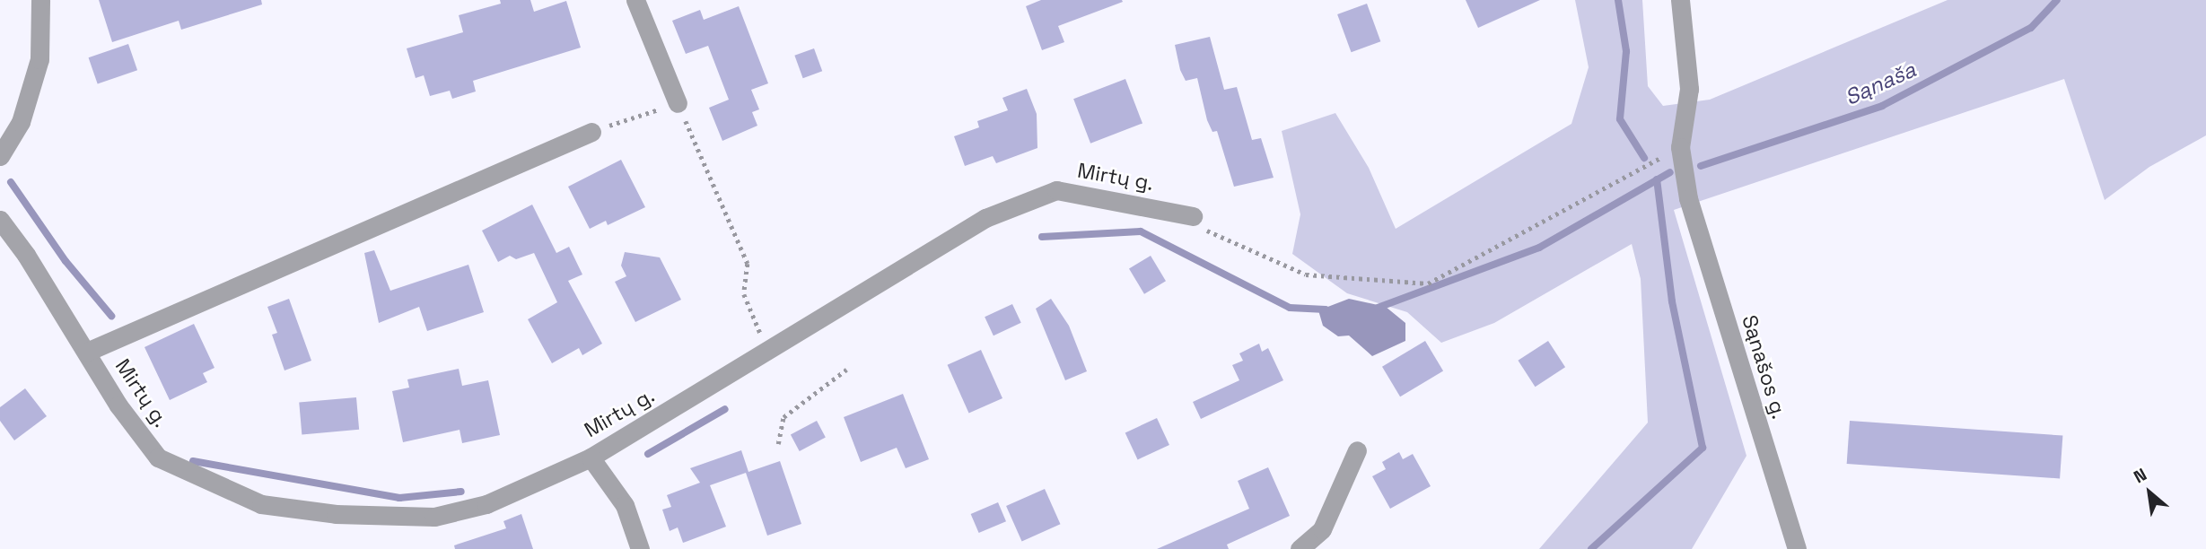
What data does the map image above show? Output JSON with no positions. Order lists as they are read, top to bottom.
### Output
{
  "streets": {
    "street": ["Mirtų g.", "Sąnašos g."]
  },
  "water": ["Sąnaša"],
  "north": "top left"
}
